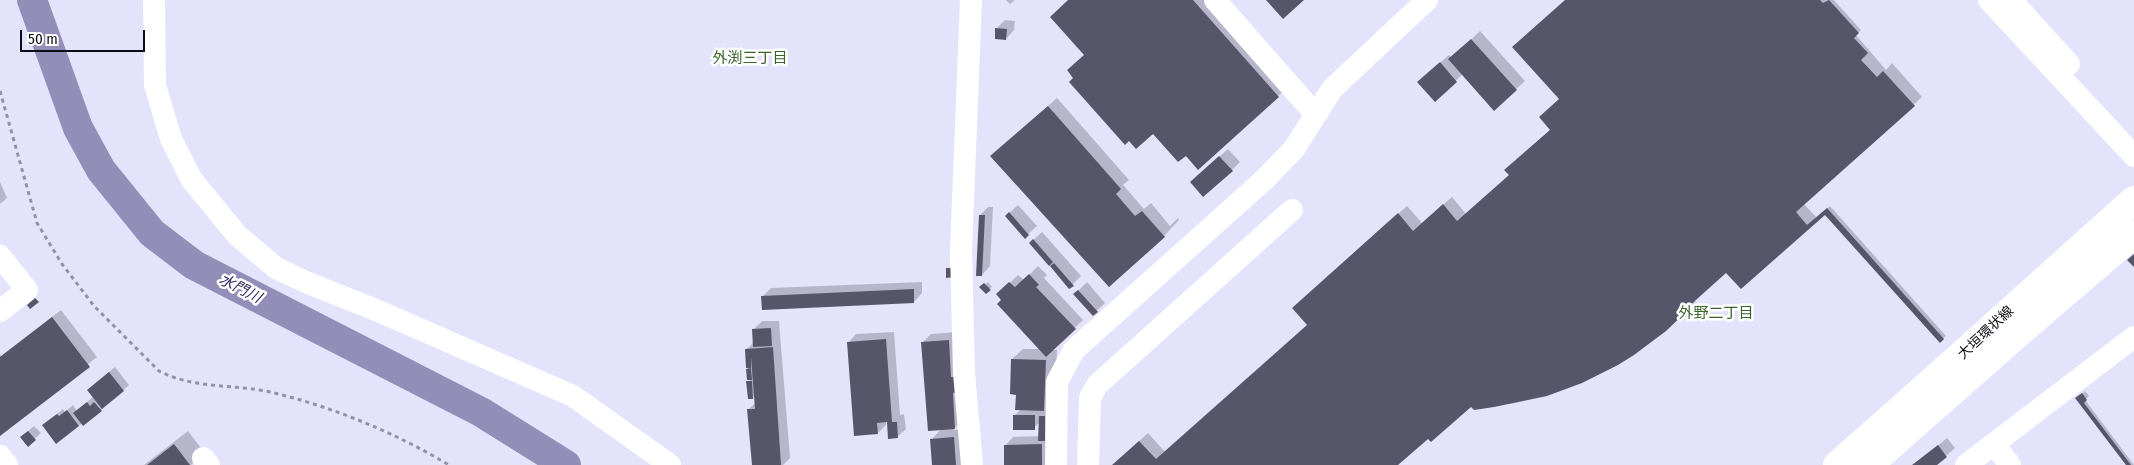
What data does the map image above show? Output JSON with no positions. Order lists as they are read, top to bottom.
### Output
{
  "streets": {
    "main road": ["大垣環状線"]
  },
  "districts": ["外渕三丁目", "外野二丁目"],
  "water": ["水門川"],
  "scale_bar": "50 m"
}
